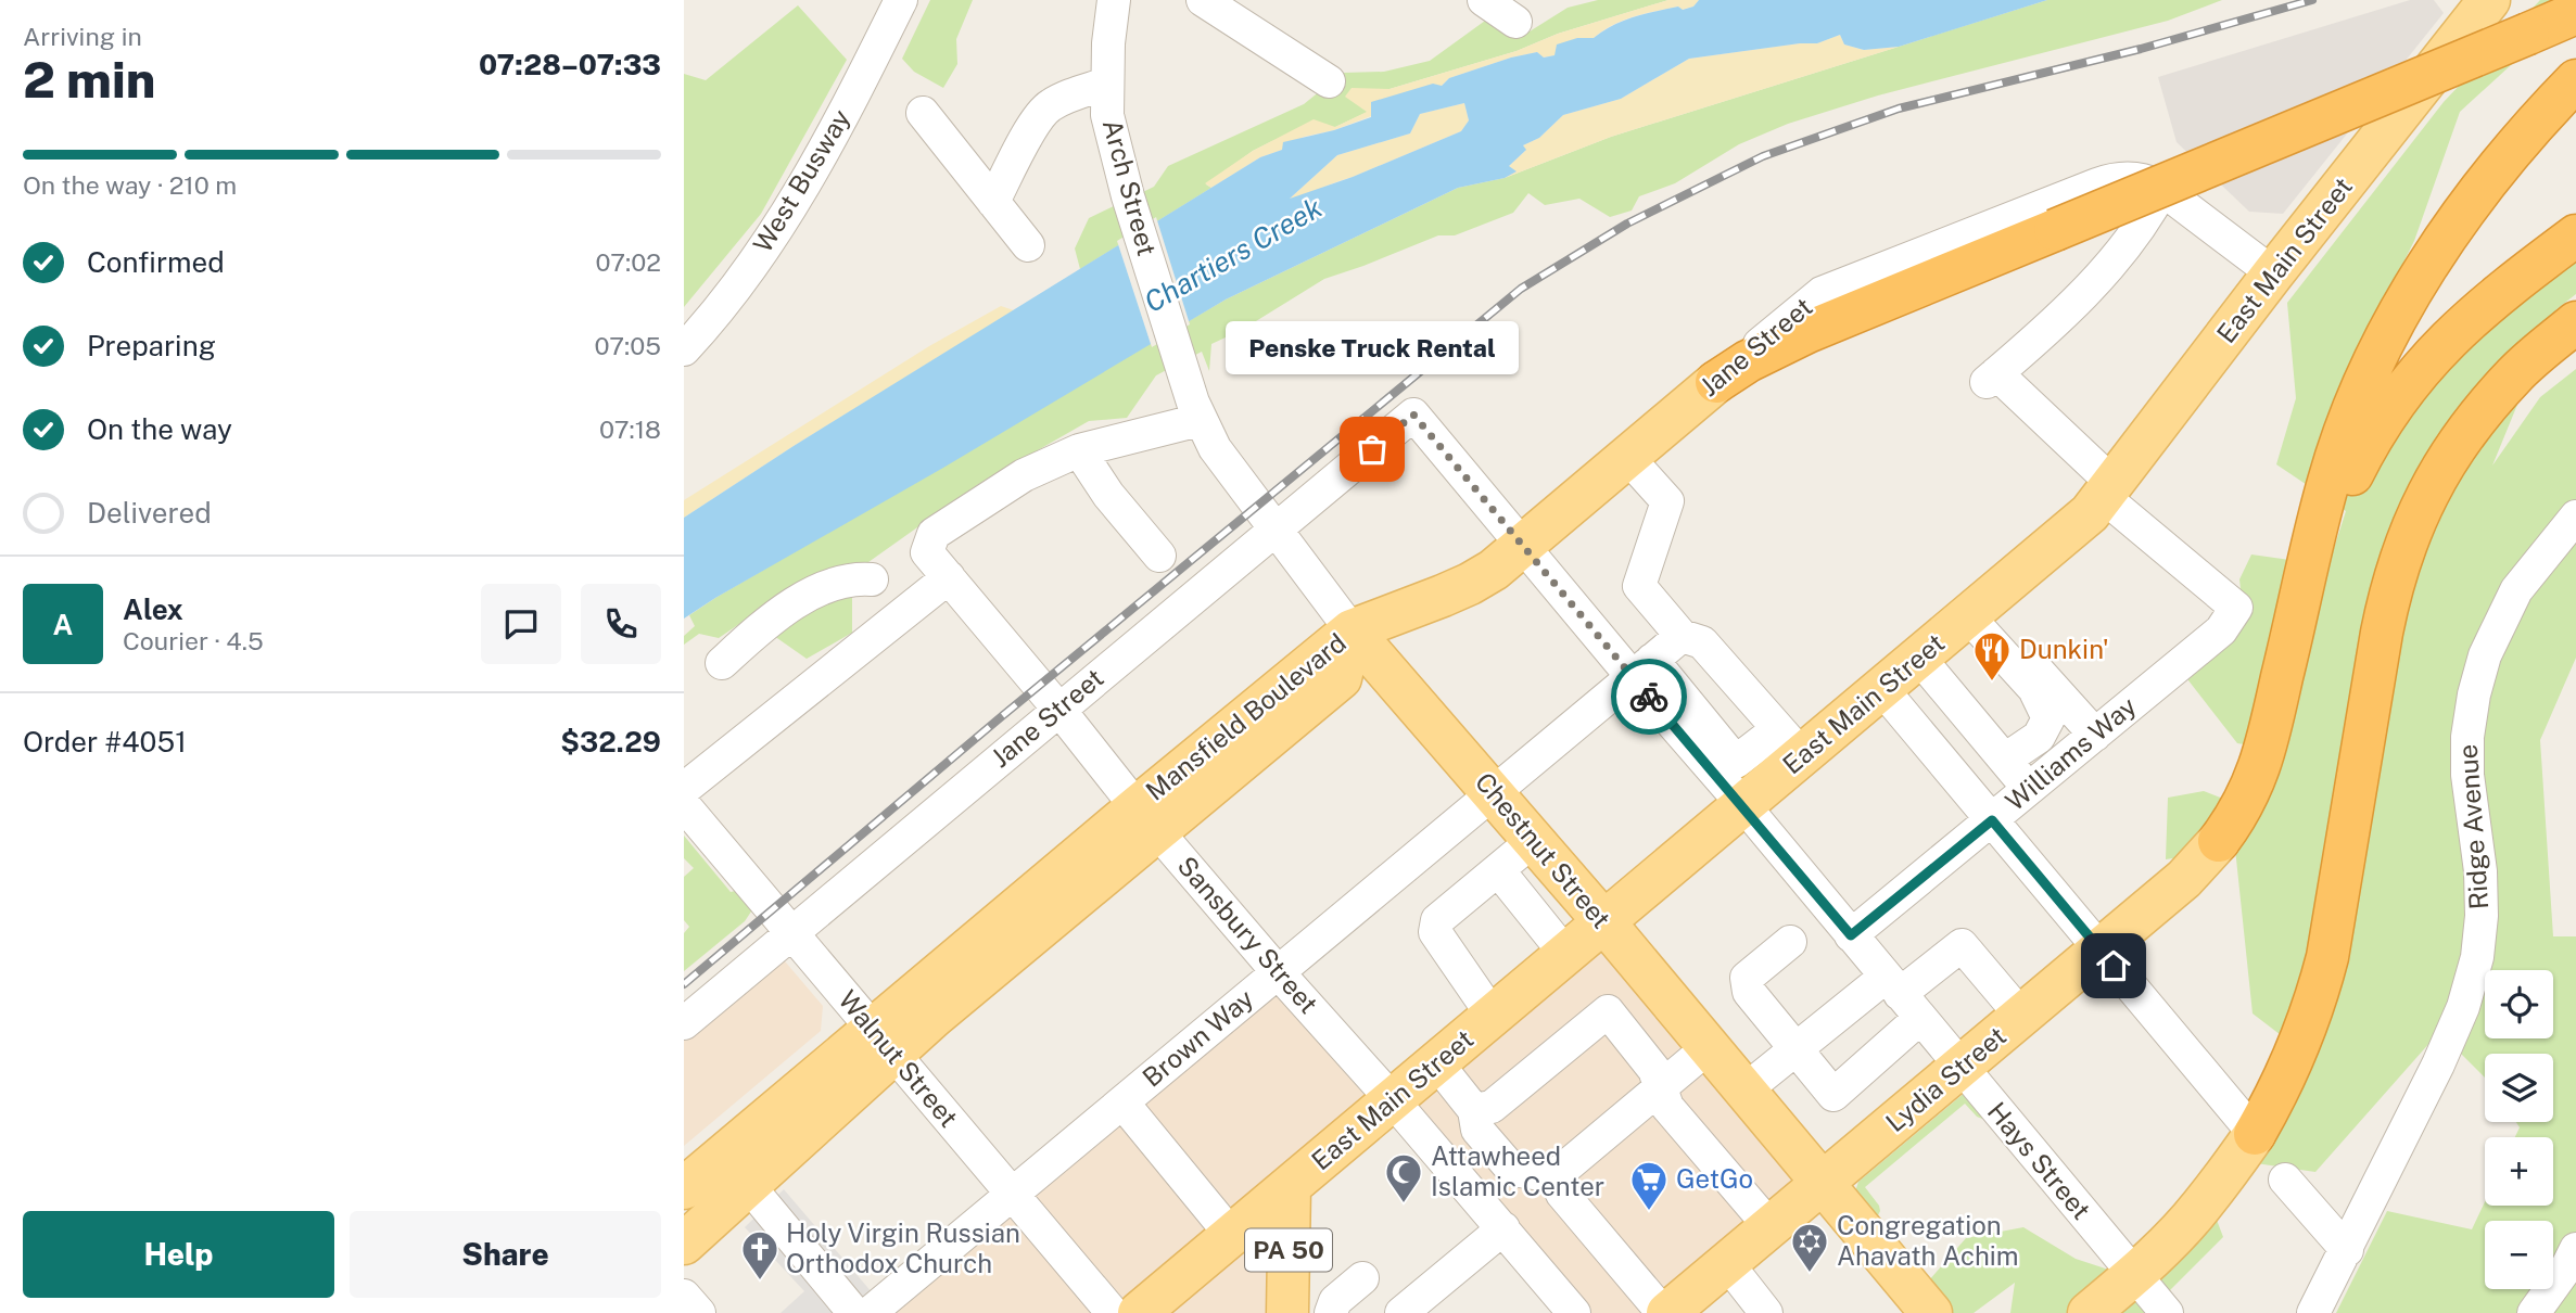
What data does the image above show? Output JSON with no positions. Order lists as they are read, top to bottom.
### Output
{
  "streets": {
    "main road": [
      "East Main Street",
      "Jane Street",
      "Mansfield Boulevard",
      "Chestnut Street",
      "Lydia Street",
      "PA 50"
    ],
    "street": [
      "West Busway",
      "Arch Street",
      "Williams Way",
      "Ridge Avenue",
      "Sansbury Street",
      "Brown Way",
      "Walnut Street",
      "Hays Street"
    ]
  },
  "crossings": [
    ["Arch Street", "Chestnut Street"],
    ["East Main Street", "Jane Street"],
    ["East Main Street", "Williams Way"],
    ["East Main Street", "Chestnut Street"],
    ["East Main Street", "Sansbury Street"],
    ["East Main Street", "Hays Street"],
    ["East Main Street", "PA 50"],
    ["Jane Street", "Mansfield Boulevard"],
    ["Jane Street", "Chestnut Street"],
    ["Jane Street", "Sansbury Street"],
    ["Jane Street", "Walnut Street"],
    ["Jane Street", "Hays Street"],
    ["Mansfield Boulevard", "Chestnut Street"],
    ["Mansfield Boulevard", "Sansbury Street"],
    ["Mansfield Boulevard", "Walnut Street"],
    ["Williams Way", "Hays Street"],
    ["Chestnut Street", "Brown Way"],
    ["Chestnut Street", "Lydia Street"],
    ["Sansbury Street", "Brown Way"],
    ["Brown Way", "Walnut Street"],
    ["Brown Way", "Hays Street"],
    ["Lydia Street", "Hays Street"]
  ],
  "water": ["Chartiers Creek"],
  "places": {
    "other": ["Penske Truck Rental"],
    "restaurant": ["Dunkin'"],
    "mosque": ["Attawheed Islamic Center"],
    "supermarket": ["GetGo"],
    "synagogue": ["Congregation Ahavath Achim"],
    "church": ["Holy Virgin Russian Orthodox Church"]
  },
  "page": {
    "heading": ["2 min", "Arriving in", "07:28–07:33"],
    "panel": [
      "Alex",
      "Courier · 4.5",
      "Order #4051",
      "$32.29"
    ],
    "bar": "On the way · 210 m",
    "list": [
      ["Confirmed", "07:02"],
      ["Preparing", "07:05"],
      ["On the way", "07:18"],
      "Delivered"
    ],
    "bubble": "Penske Truck Rental",
    "round": "A",
    "map_buttons": ["+", "−"],
    "buttons": ["Help", "Share"]
  }
}
